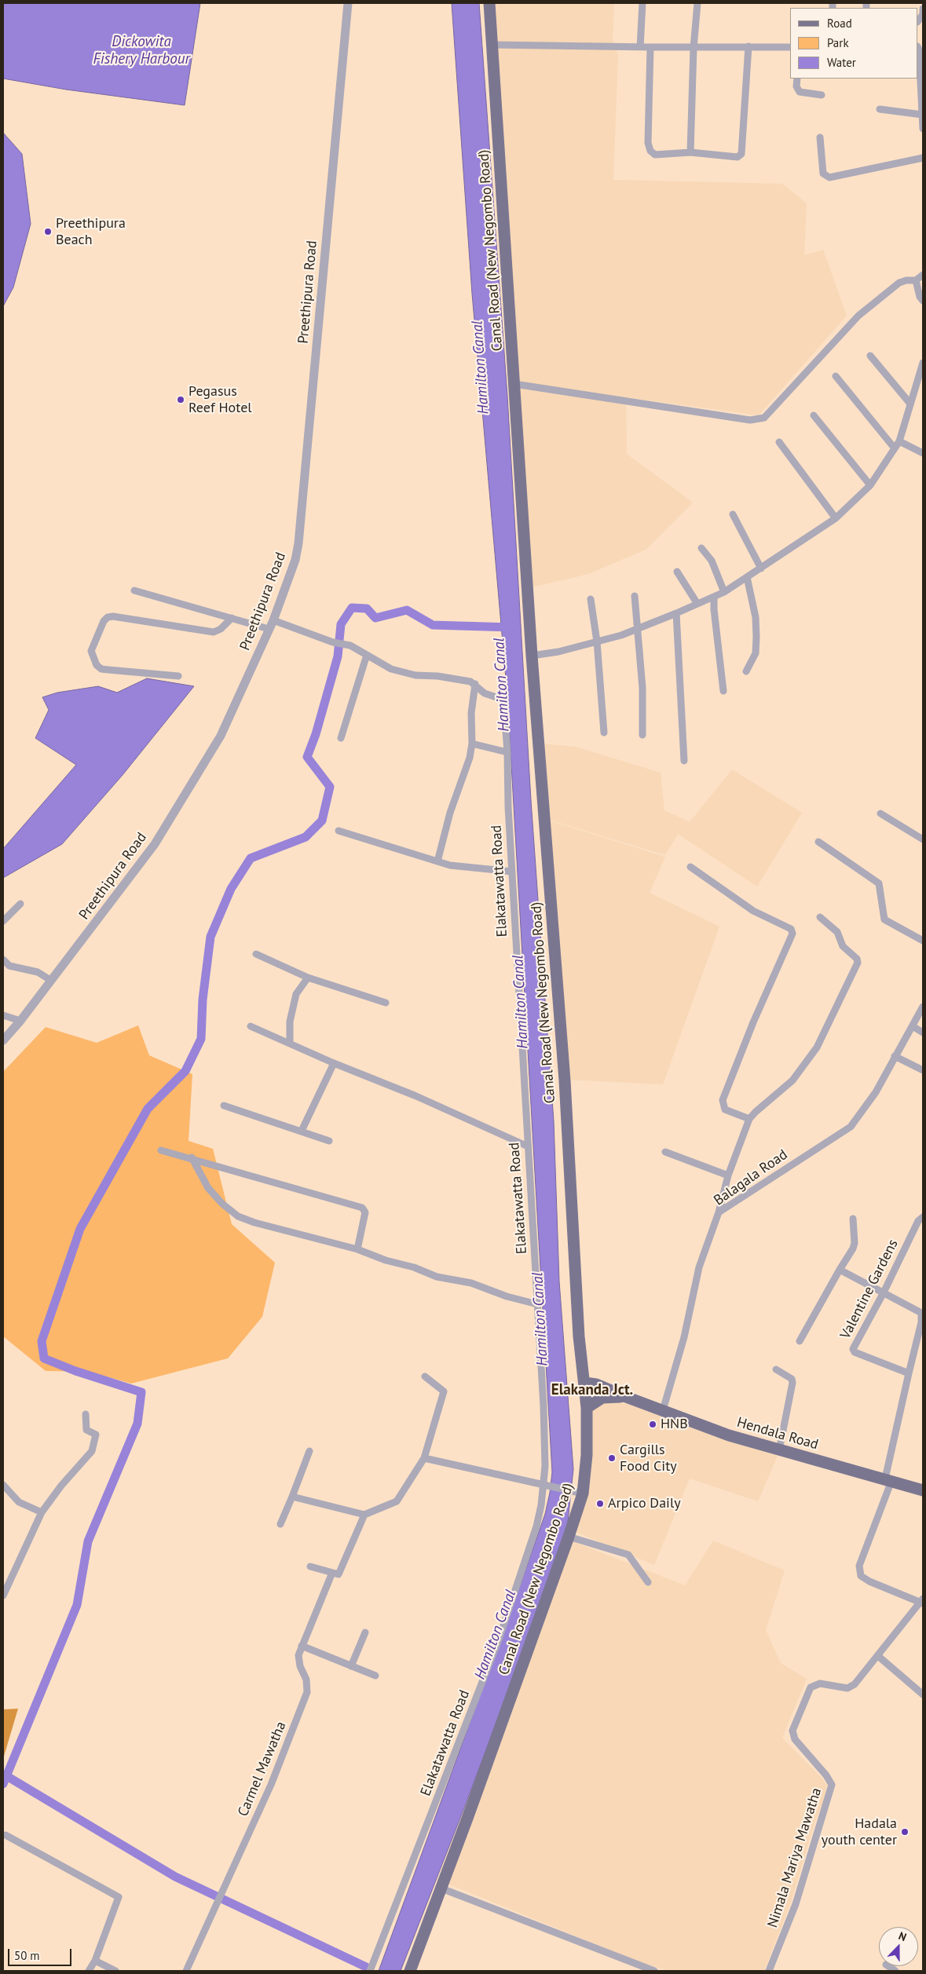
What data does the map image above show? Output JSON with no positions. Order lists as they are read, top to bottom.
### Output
{
  "streets": {
    "main road": ["Canal Road (New Negombo Road)", "Hendala Road"],
    "street": [
      "Preethipura Road",
      "Elakatawatta Road",
      "Balagala Road",
      "Valentine Gardens",
      "Carmel Mawatha",
      "Nimala Mariya Mawatha"
    ]
  },
  "crossings": [
    ["Canal Road (New Negombo Road)", "Hendala Road"],
    ["Balagala Road", "Hendala Road"]
  ],
  "districts": ["Elakanda Jct."],
  "water": ["Dickowita Fishery Harbour", "Hamilton Canal"],
  "places": [
    "Preethipura Beach",
    "Pegasus Reef Hotel",
    "HNB",
    "Cargills Food City",
    "Arpico Daily",
    "Hadala youth center"
  ],
  "legend": ["Road", "Park", "Water"],
  "scale_bar": "50 m",
  "north": "top"
}
